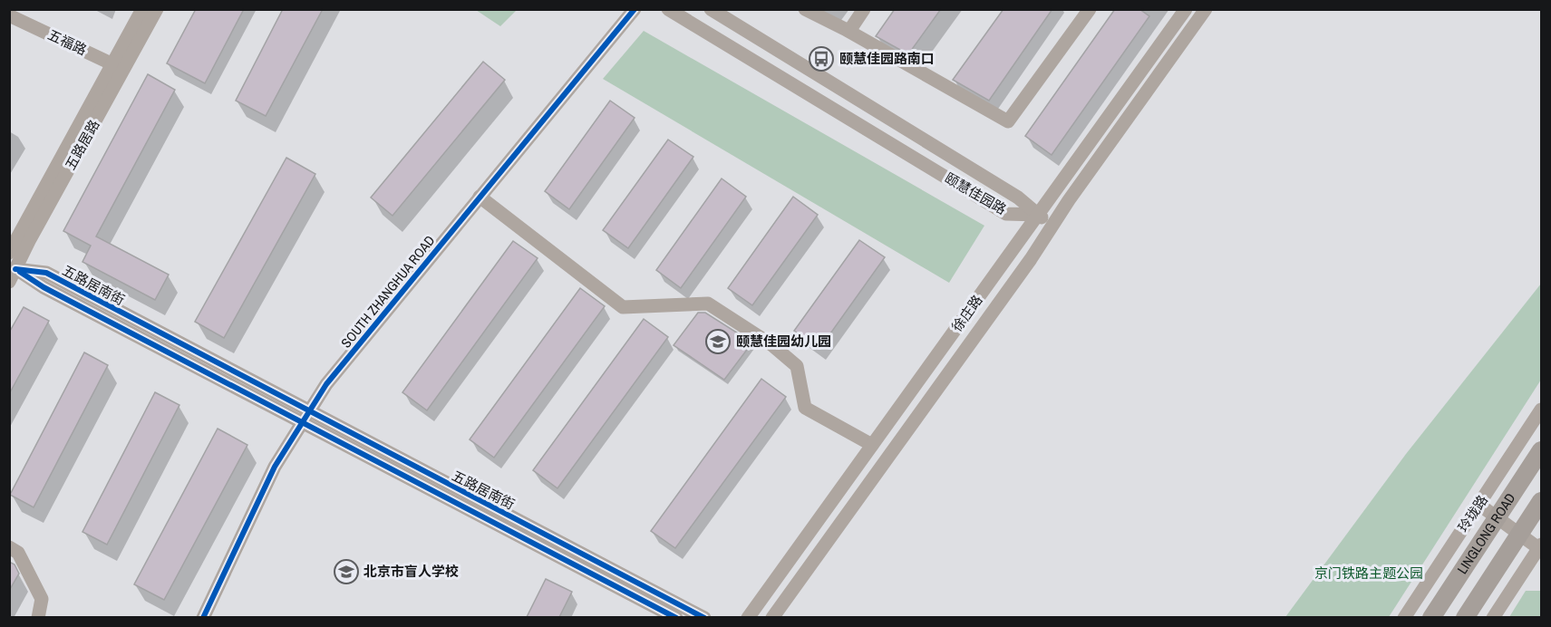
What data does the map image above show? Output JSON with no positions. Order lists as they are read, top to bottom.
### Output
{
  "streets": {
    "main road": ["LINGLONG ROAD"],
    "street": [
      "五福路",
      "五路居路",
      "颐慧佳园路",
      "五路居南街",
      "SOUTH ZHANGHUA ROAD",
      "徐庄路",
      "玲珑路"
    ]
  },
  "crossings": [
    ["五福路", "五路居路"],
    ["五路居路", "五路居南街"],
    ["颐慧佳园路", "徐庄路"],
    ["五路居南街", "SOUTH ZHANGHUA ROAD"]
  ],
  "parks": ["京门铁路主题公园"],
  "places": {
    "bus stop": ["颐慧佳园路南口"],
    "school or university": ["颐慧佳园幼儿园", "北京市盲人学校"]
  }
}
